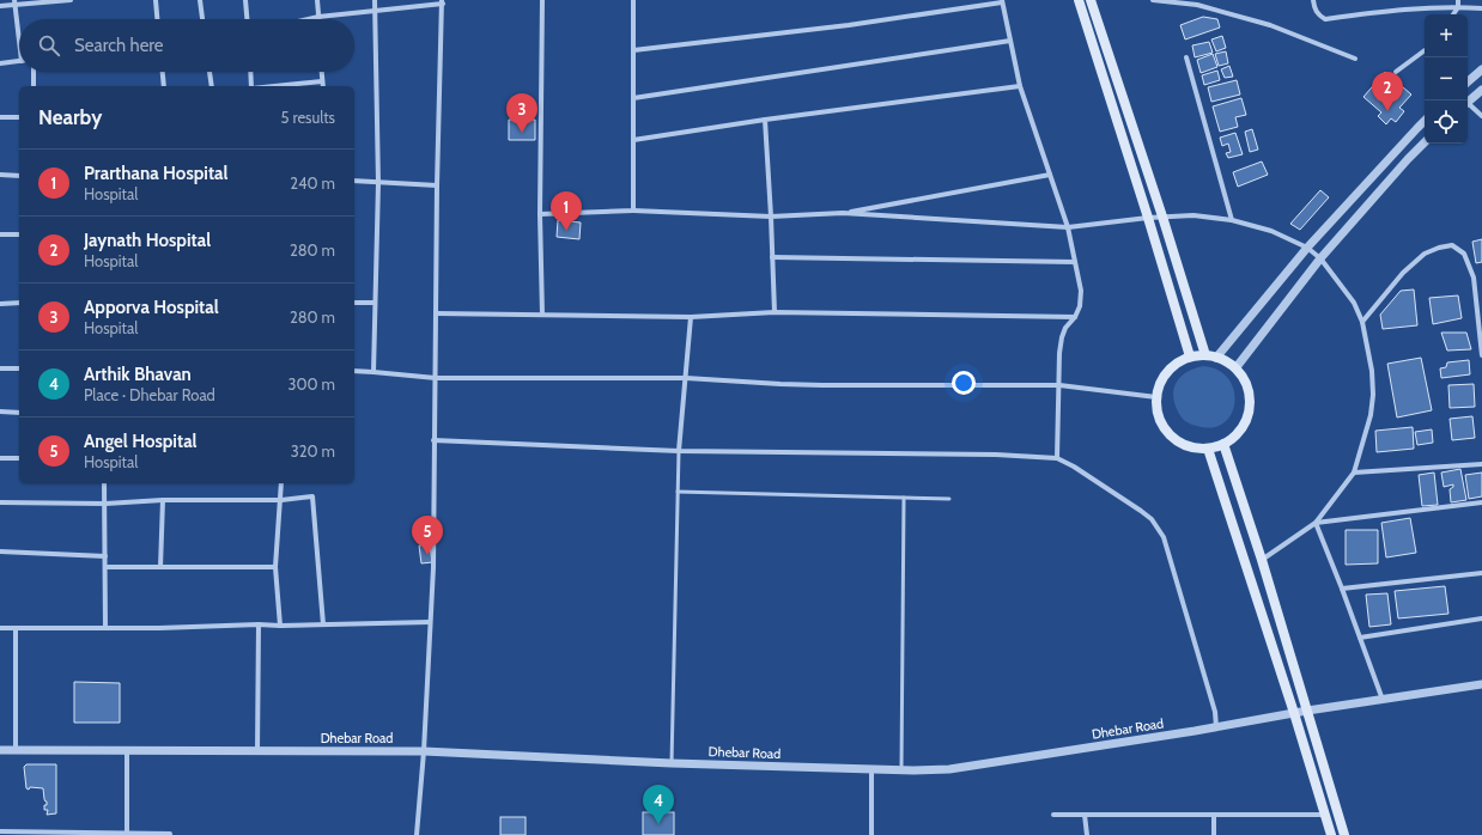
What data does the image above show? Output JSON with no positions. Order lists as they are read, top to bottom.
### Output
{
  "streets": {
    "street": ["Dhebar Road"]
  },
  "page": {
    "map_buttons": ["+", "−"],
    "search": "Search here",
    "pins": [
      "2",
      "3",
      "1",
      "5",
      "4"
    ],
    "heading": ["Nearby", "5 results"],
    "list": [
      {
        "mark": "1",
        "name": "Prarthana Hospital",
        "note": "Hospital",
        "value": "240 m"
      },
      {
        "mark": "2",
        "name": "Jaynath Hospital",
        "note": "Hospital",
        "value": "280 m"
      },
      {
        "mark": "3",
        "name": "Apporva Hospital",
        "note": "Hospital",
        "value": "280 m"
      },
      {
        "mark": "4",
        "name": "Arthik Bhavan",
        "note": "Place · Dhebar Road",
        "value": "300 m"
      },
      {
        "mark": "5",
        "name": "Angel Hospital",
        "note": "Hospital",
        "value": "320 m"
      }
    ]
  }
}
